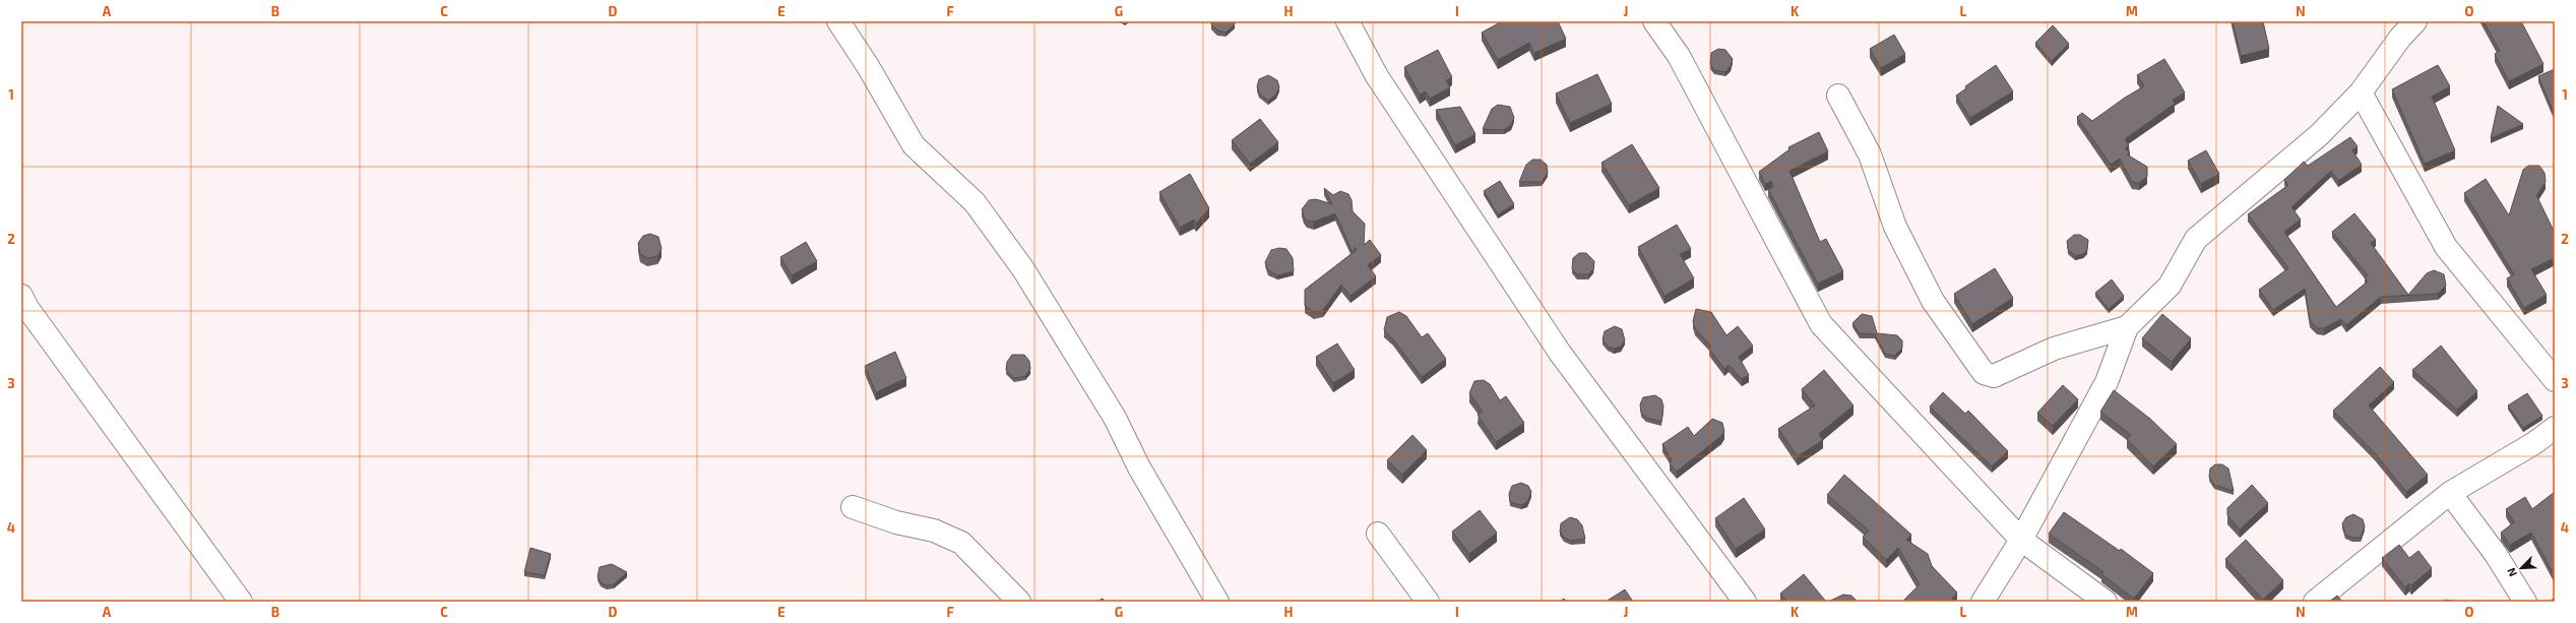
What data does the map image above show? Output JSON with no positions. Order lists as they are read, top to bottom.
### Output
{
  "north": "bottom left",
  "grid": {
    "columns": [
      "A",
      "B",
      "C",
      "D",
      "E",
      "F",
      "G",
      "H",
      "I",
      "J",
      "K",
      "L",
      "M",
      "N",
      "O"
    ],
    "rows": [
      "1",
      "2",
      "3",
      "4"
    ]
  }
}
